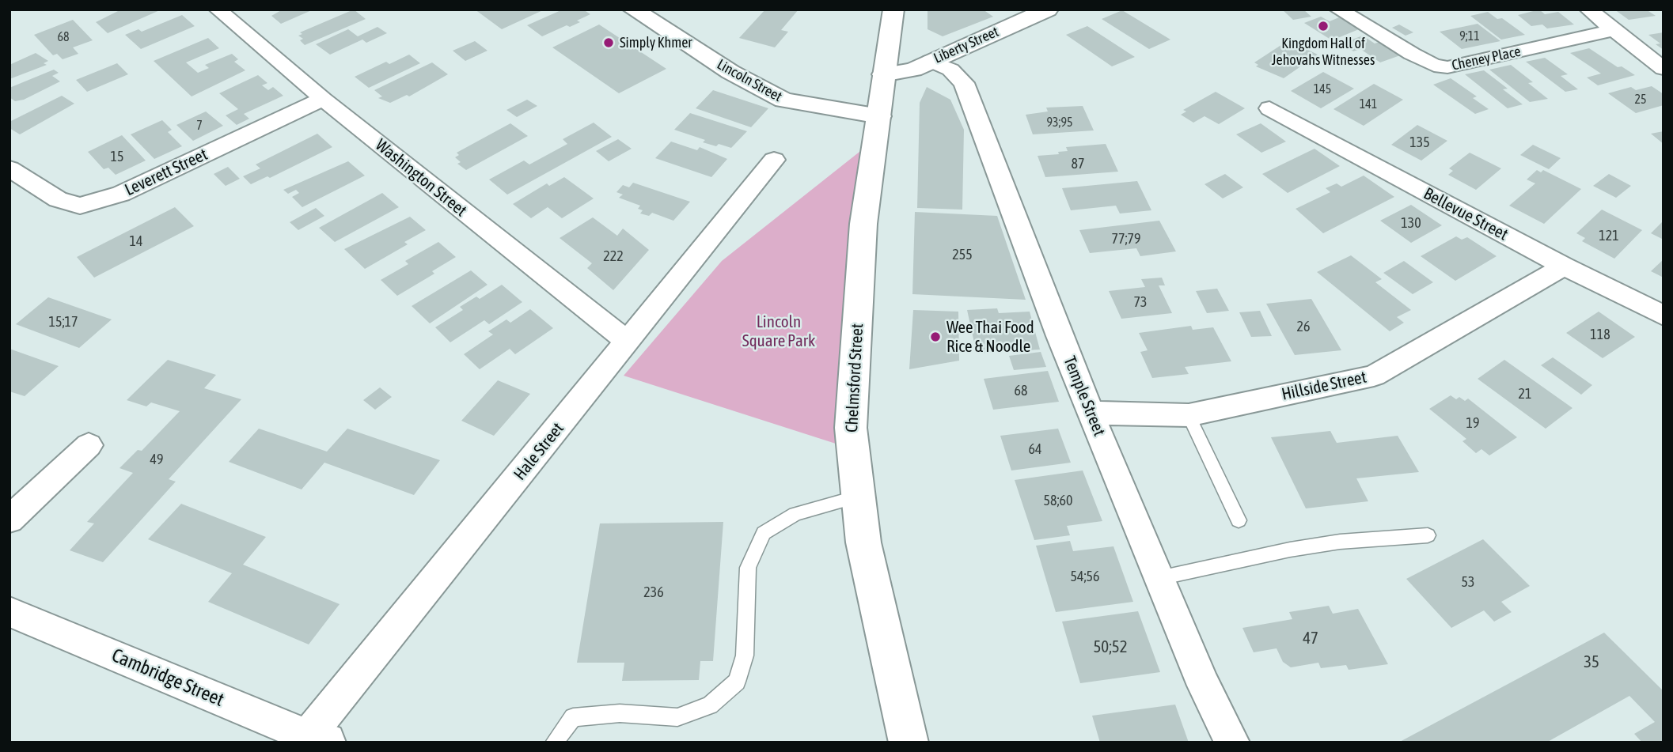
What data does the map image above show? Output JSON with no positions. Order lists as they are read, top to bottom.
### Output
{
  "streets": {
    "main road": ["Liberty Street", "Lincoln Street", "Chelmsford Street"],
    "street": [
      "Cheney Place",
      "Leverett Street",
      "Washington Street",
      "Bellevue Street",
      "Hillside Street",
      "Temple Street",
      "Hale Street",
      "Cambridge Street"
    ]
  },
  "crossings": [
    ["Liberty Street", "Chelmsford Street"],
    ["Liberty Street", "Temple Street"],
    ["Lincoln Street", "Chelmsford Street"],
    ["Leverett Street", "Washington Street"],
    ["Washington Street", "Hale Street"],
    ["Bellevue Street", "Hillside Street"],
    ["Hillside Street", "Temple Street"],
    ["Hale Street", "Cambridge Street"]
  ],
  "parks": ["Lincoln Square Park"],
  "places": ["Kingdom Hall of Jehovahs Witnesses", "Simply Khmer", "Wee Thai Food Rice & Noodle"],
  "house_numbers": [
    "9;11",
    "68",
    "145",
    "25",
    "141",
    "93;95",
    "7",
    "135",
    "15",
    "87",
    "130",
    "121",
    "77;79",
    "14",
    "255",
    "222",
    "73",
    "15;17",
    "26",
    "118",
    "68",
    "21",
    "19",
    "64",
    "49",
    "58;60",
    "54;56",
    "53",
    "236",
    "47",
    "50;52",
    "35"
  ]
}
